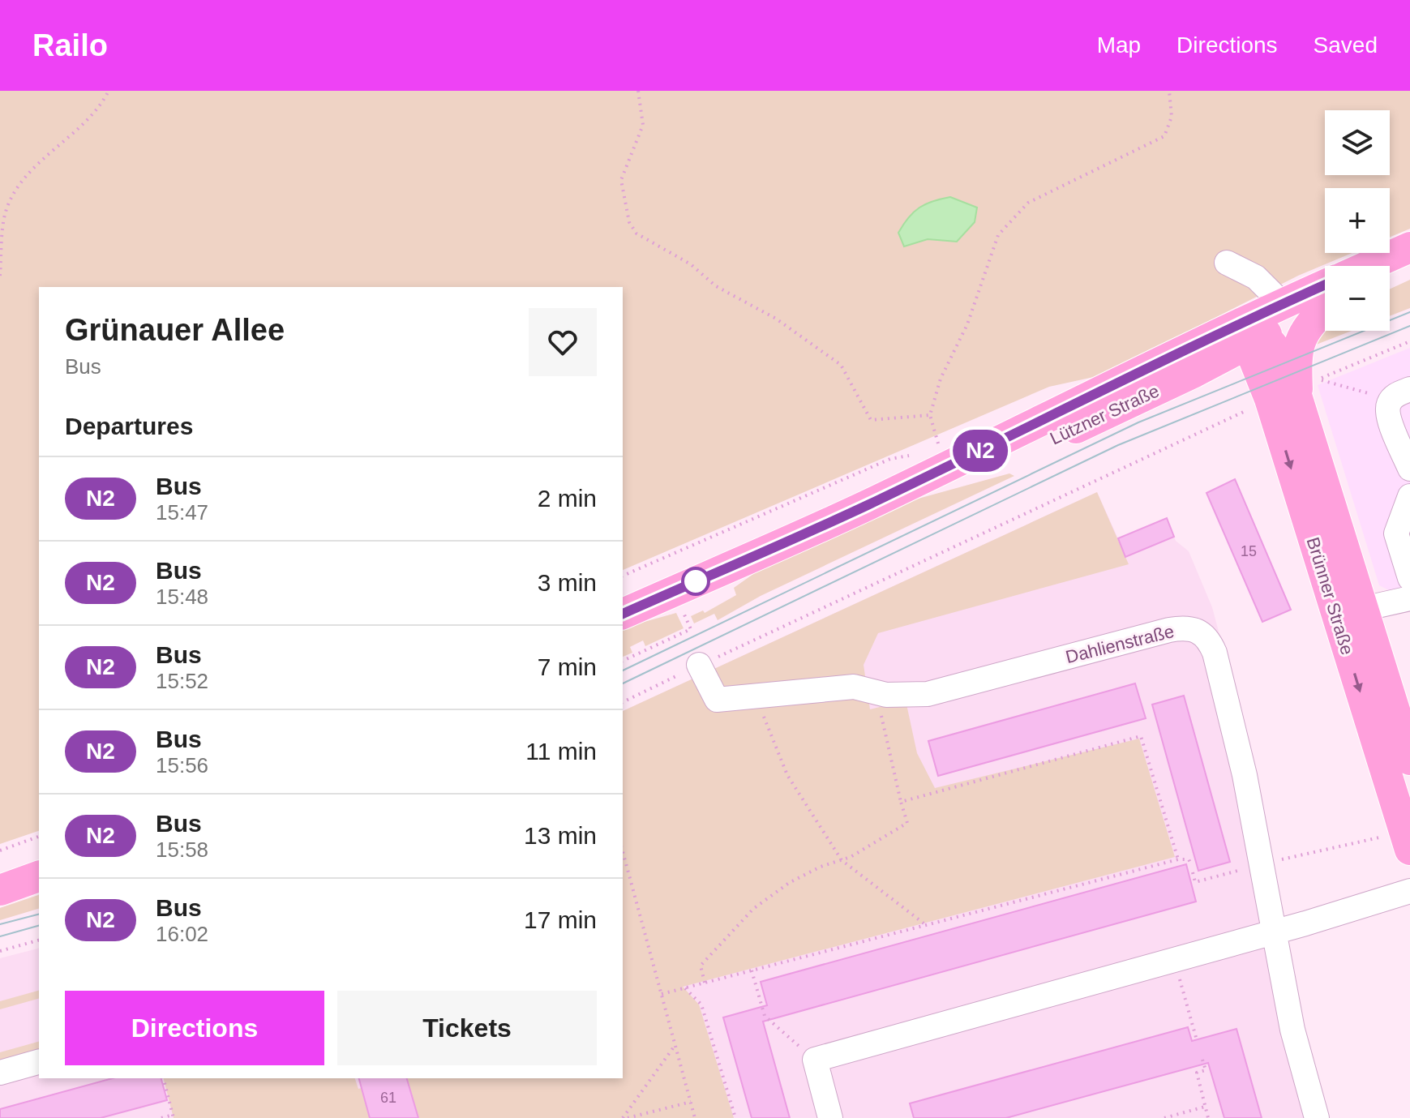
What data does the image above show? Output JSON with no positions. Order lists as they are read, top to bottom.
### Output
{
  "streets": {
    "main road": ["Lützner Straße", "Brünner Straße"],
    "street": ["Dahlienstraße"]
  },
  "crossings": [
    ["Lützner Straße", "Brünner Straße"]
  ],
  "lines": ["bus line N2"],
  "house_numbers": ["15", "61"],
  "page": {
    "header": "Railo",
    "nav": ["Map", "Directions", "Saved"],
    "on_map": "N2",
    "map_buttons": ["+", "−"],
    "heading": [
      ["Grünauer Allee", "Bus"],
      "Departures"
    ],
    "list": [
      {
        "mark": "N2",
        "name": "Bus",
        "note": "15:47",
        "value": "2 min"
      },
      {
        "mark": "N2",
        "name": "Bus",
        "note": "15:48",
        "value": "3 min"
      },
      {
        "mark": "N2",
        "name": "Bus",
        "note": "15:52",
        "value": "7 min"
      },
      {
        "mark": "N2",
        "name": "Bus",
        "note": "15:56",
        "value": "11 min"
      },
      {
        "mark": "N2",
        "name": "Bus",
        "note": "15:58",
        "value": "13 min"
      },
      {
        "mark": "N2",
        "name": "Bus",
        "note": "16:02",
        "value": "17 min"
      }
    ],
    "buttons": ["Directions", "Tickets"]
  }
}
